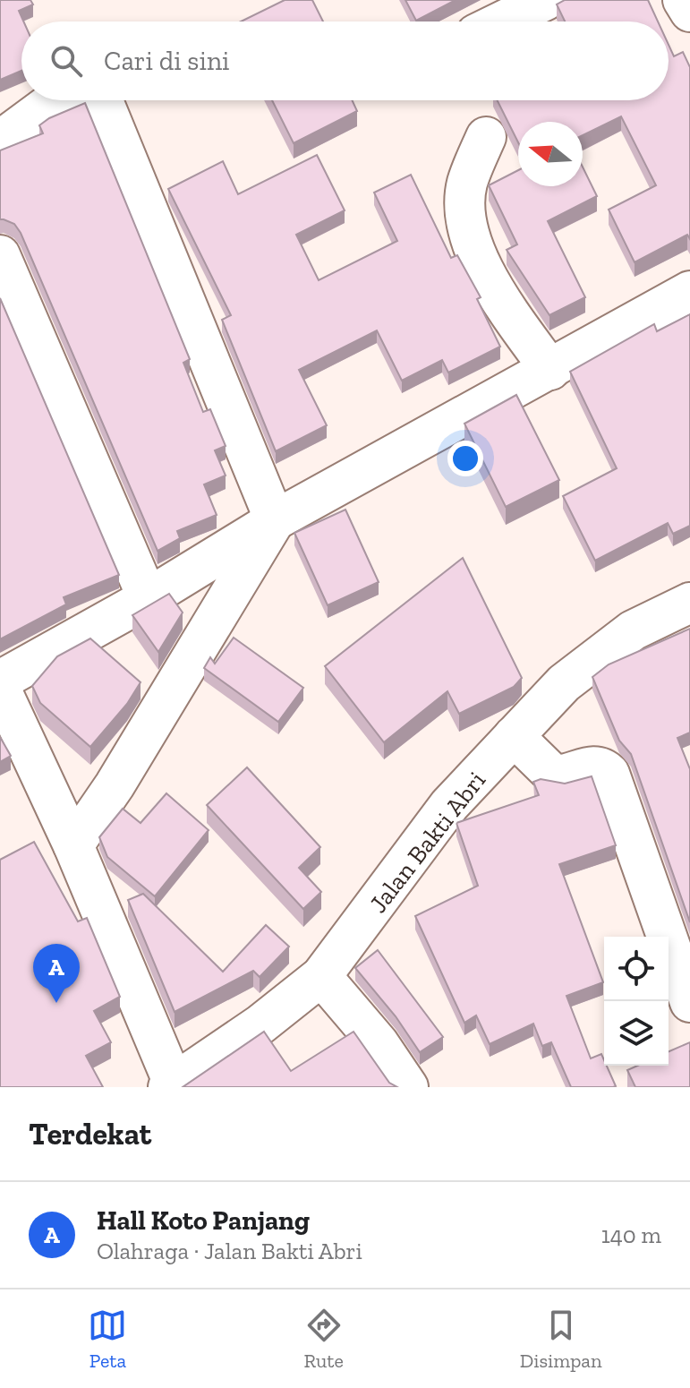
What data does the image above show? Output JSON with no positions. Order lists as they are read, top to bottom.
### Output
{
  "streets": {
    "street": ["Jalan Bakti Abri"]
  },
  "north": "left",
  "page": {
    "search": "Cari di sini",
    "pins": "A",
    "heading": "Terdekat",
    "list": [
      {
        "mark": "A",
        "name": "Hall Koto Panjang",
        "note": "Olahraga · Jalan Bakti Abri",
        "value": "140 m"
      }
    ],
    "nav": ["Peta", "Rute", "Disimpan"]
  }
}
